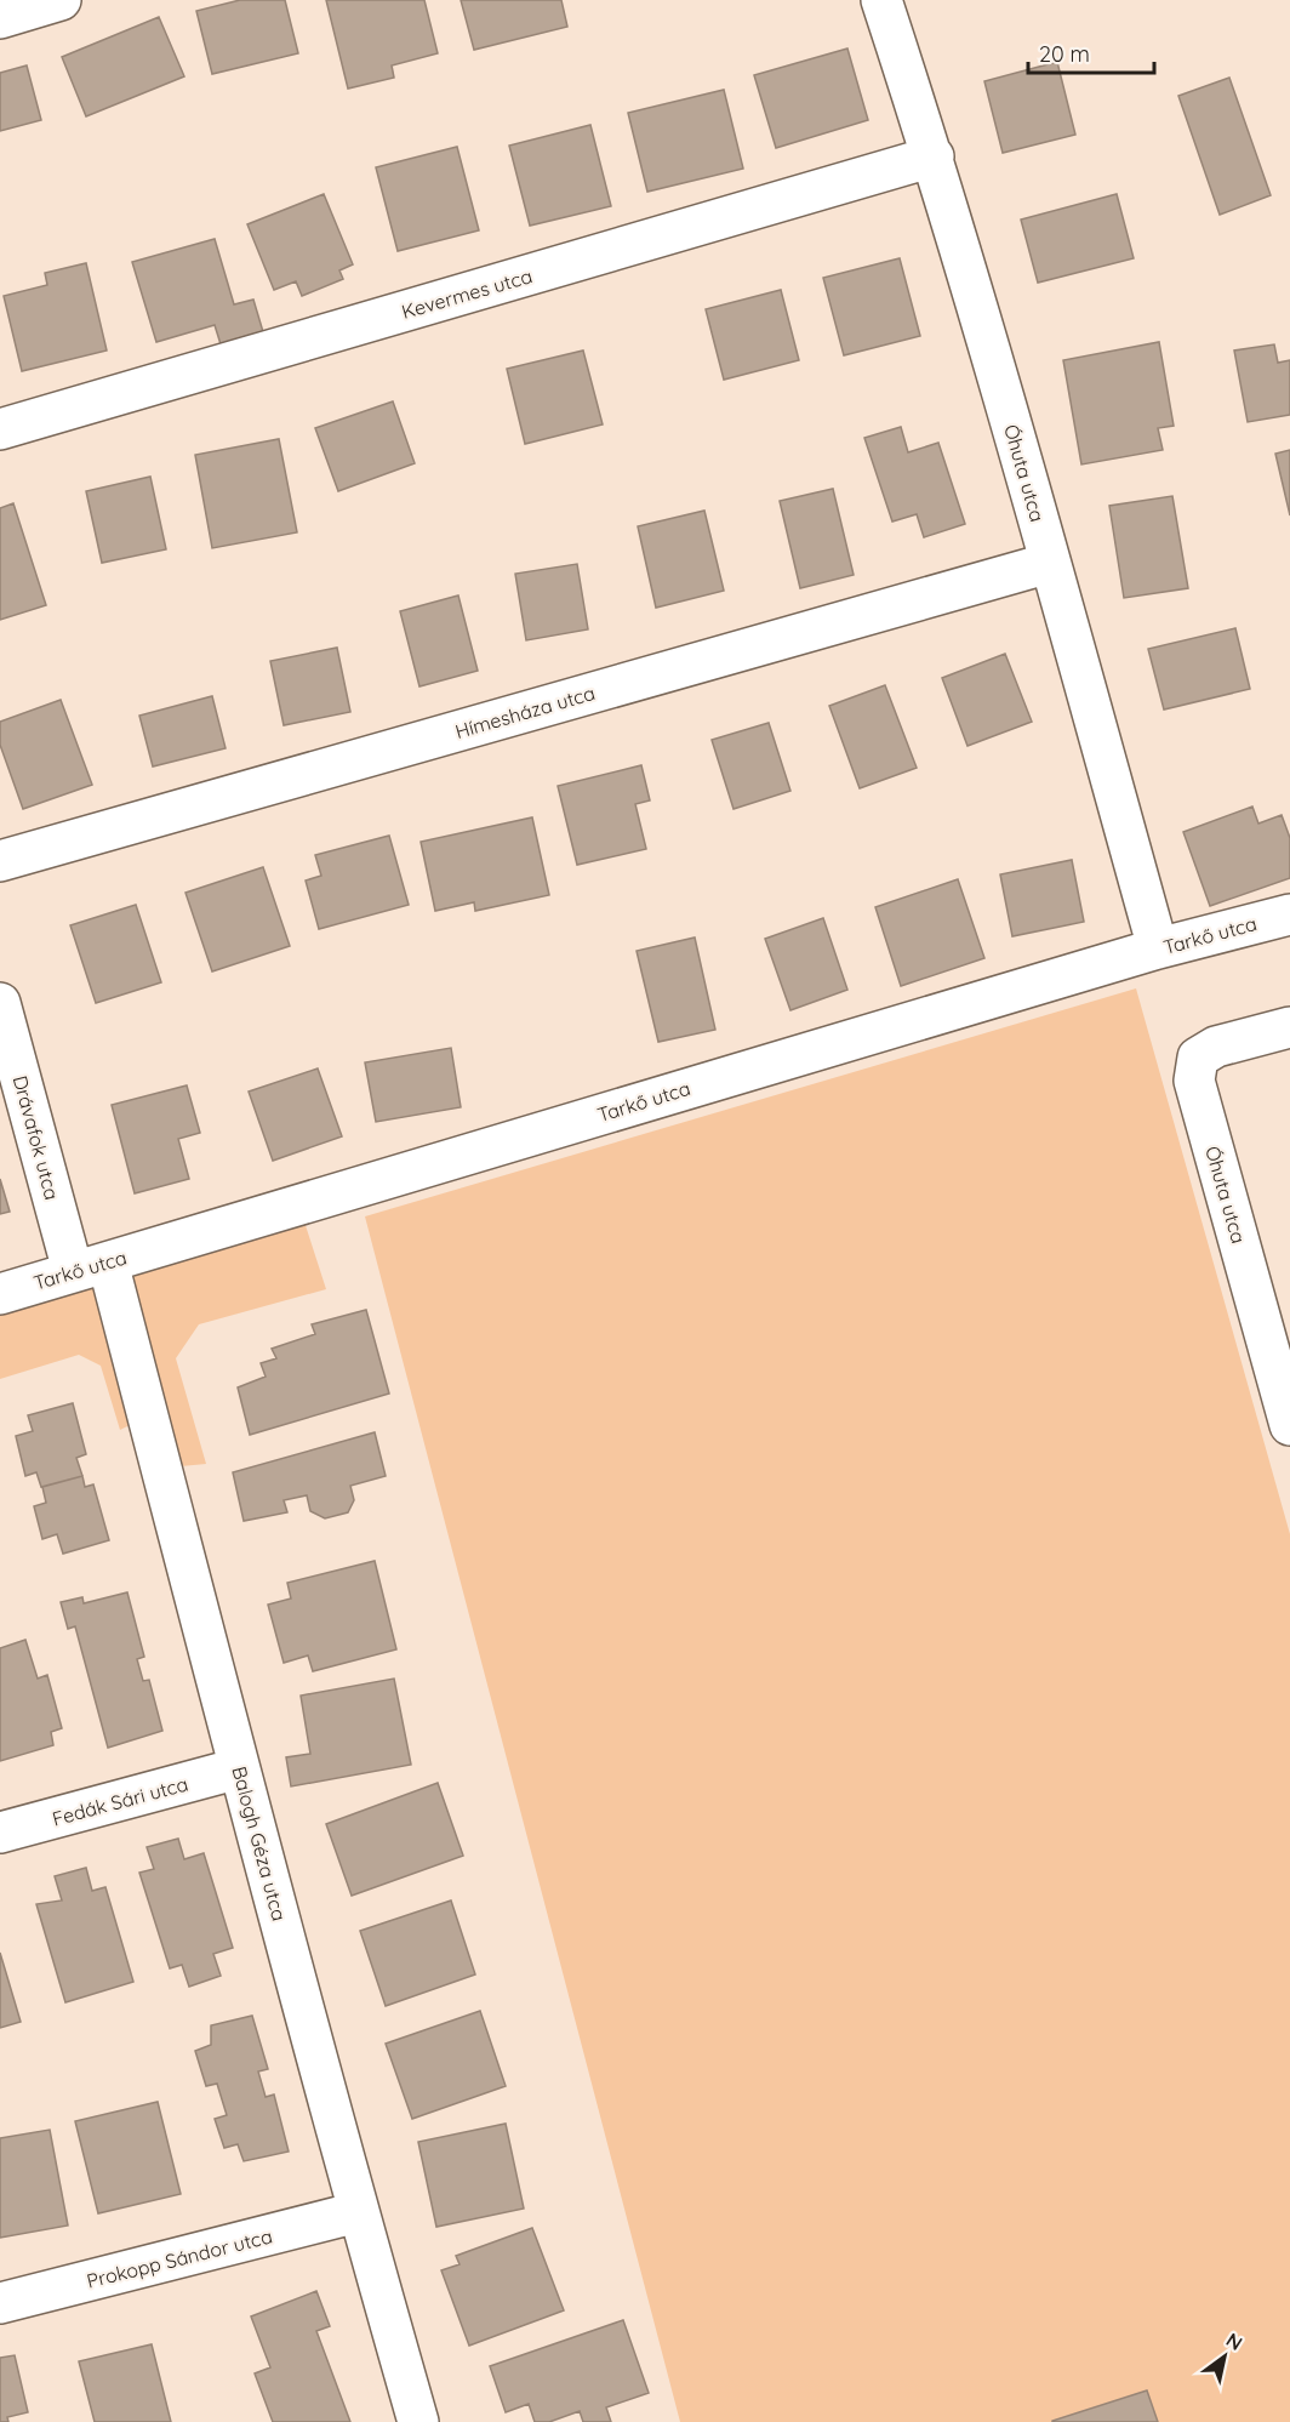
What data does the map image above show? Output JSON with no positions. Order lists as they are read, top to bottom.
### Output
{
  "streets": {
    "street": [
      "Kevermes utca",
      "Óhuta utca",
      "Hímesháza utca",
      "Tarkő utca",
      "Drávafok utca",
      "Fedák Sári utca",
      "Balogh Géza utca",
      "Prokopp Sándor utca"
    ]
  },
  "crossings": [
    ["Kevermes utca", "Óhuta utca"],
    ["Óhuta utca", "Hímesháza utca"],
    ["Óhuta utca", "Tarkő utca"],
    ["Tarkő utca", "Drávafok utca"],
    ["Tarkő utca", "Balogh Géza utca"],
    ["Drávafok utca", "Balogh Géza utca"],
    ["Fedák Sári utca", "Balogh Géza utca"],
    ["Balogh Géza utca", "Prokopp Sándor utca"]
  ],
  "scale_bar": "20 m",
  "north": "top right"
}
